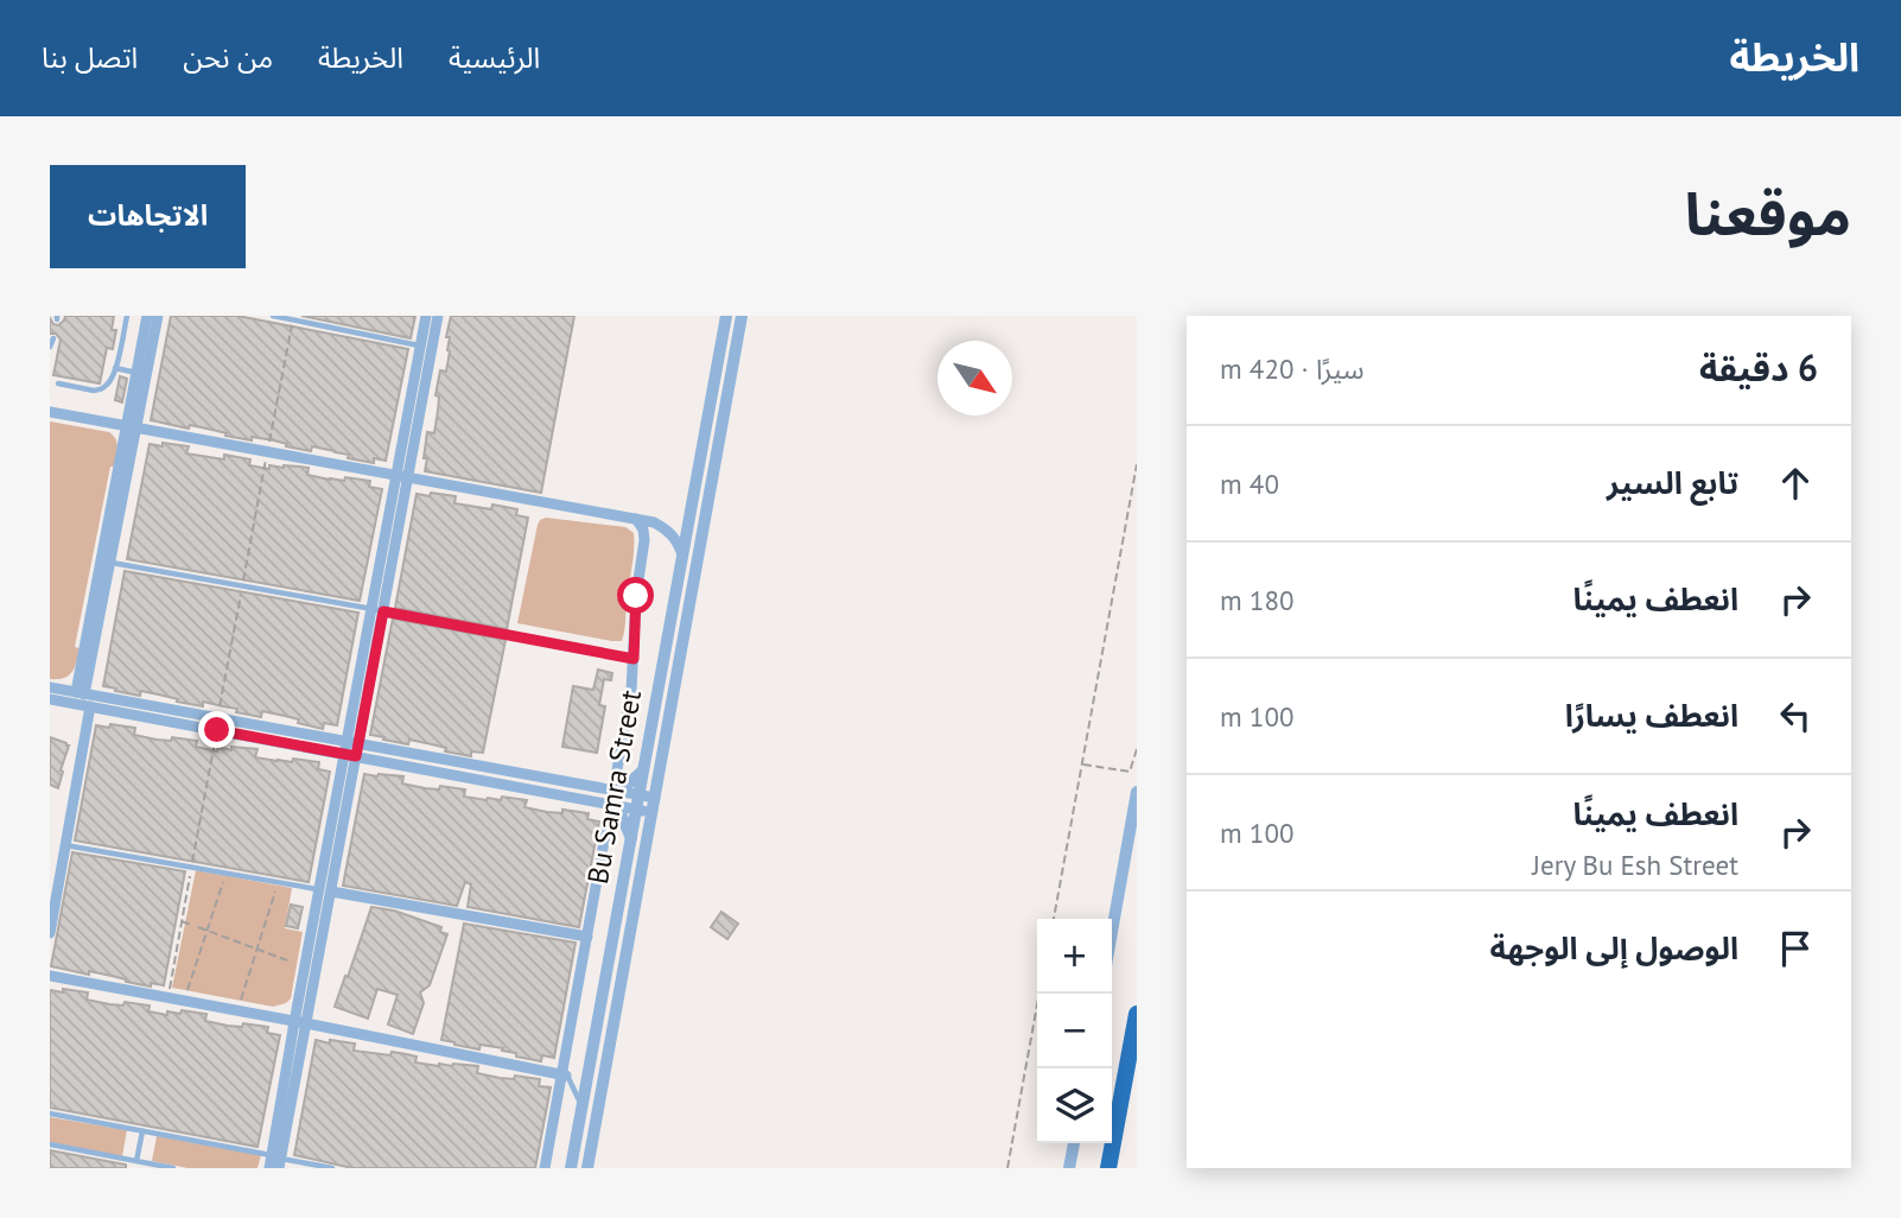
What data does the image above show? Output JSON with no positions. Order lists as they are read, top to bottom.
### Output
{
  "streets": {
    "street": ["Bu Samra Street"]
  },
  "north": "bottom right",
  "page": {
    "header": "الخريطة",
    "nav": [
      "الرئيسية",
      "الخريطة",
      "من نحن",
      "اتصل بنا"
    ],
    "title": "موقعنا",
    "buttons": "الاتجاهات",
    "heading": ["6 دقيقة", "سيرًا · 420 m"],
    "list": [
      ["تابع السير", "40 m"],
      ["انعطف يمينًا", "180 m"],
      ["انعطف يسارًا", "100 m"],
      ["انعطف يمينًا", "Jery Bu Esh Street", "100 m"],
      "الوصول إلى الوجهة"
    ],
    "map_buttons": ["+", "−"]
  }
}
